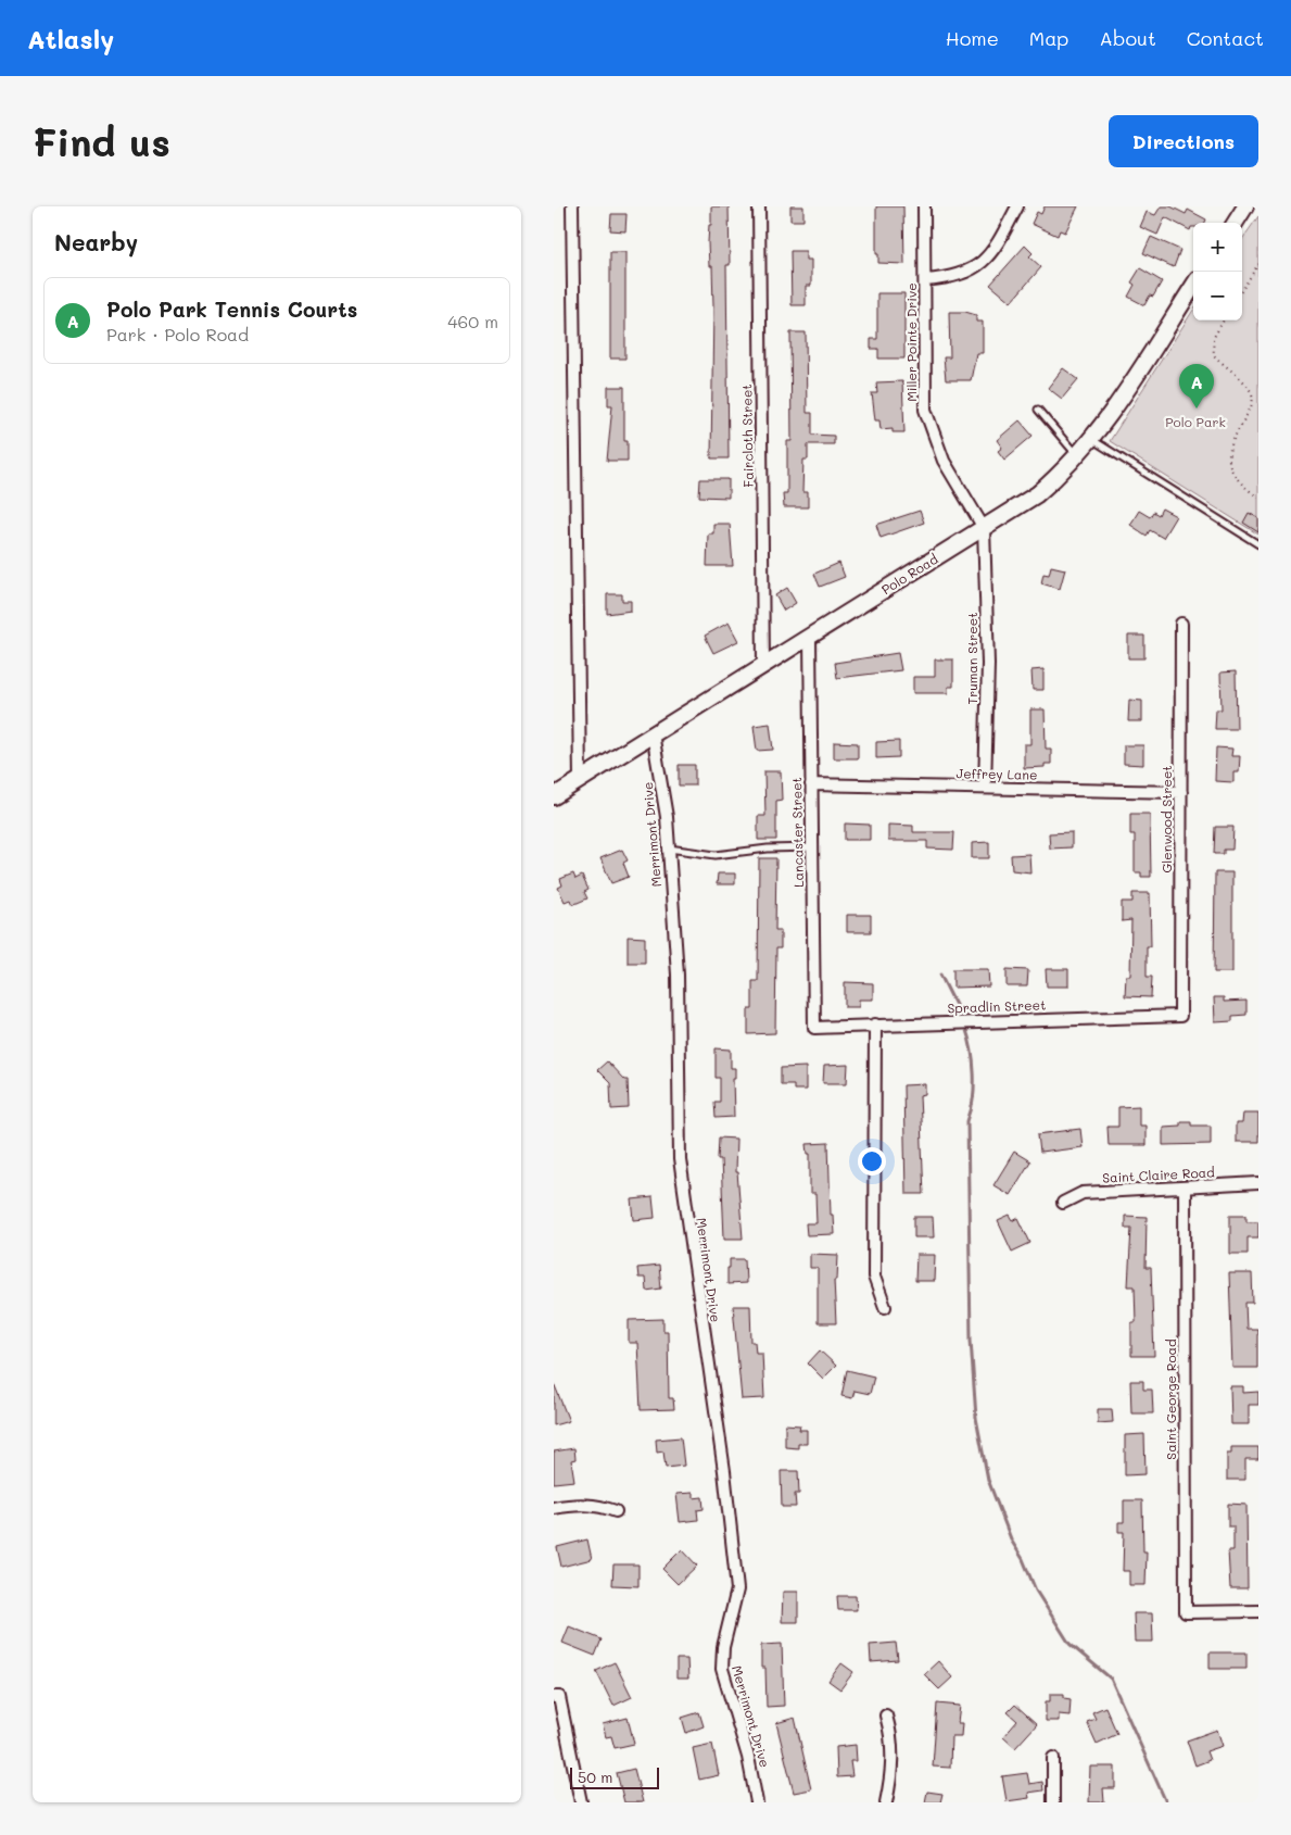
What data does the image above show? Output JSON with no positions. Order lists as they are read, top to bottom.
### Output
{
  "streets": {
    "main road": ["Polo Road"],
    "street": [
      "Miller Pointe Drive",
      "Faircloth Street",
      "Truman Street",
      "Jeffrey Lane",
      "Glenwood Street",
      "Lancaster Street",
      "Merrimont Drive",
      "Spradlin Street",
      "Saint Claire Road",
      "Saint George Road"
    ]
  },
  "crossings": [
    ["Miller Pointe Drive", "Polo Road"],
    ["Miller Pointe Drive", "Truman Street"],
    ["Faircloth Street", "Polo Road"],
    ["Polo Road", "Truman Street"],
    ["Polo Road", "Lancaster Street"],
    ["Polo Road", "Merrimont Drive"],
    ["Truman Street", "Jeffrey Lane"],
    ["Jeffrey Lane", "Glenwood Street"],
    ["Jeffrey Lane", "Lancaster Street"],
    ["Glenwood Street", "Spradlin Street"],
    ["Lancaster Street", "Spradlin Street"],
    ["Saint Claire Road", "Saint George Road"]
  ],
  "parks": ["Polo Park"],
  "scale_bar": "50 m",
  "page": {
    "header": "Atlasly",
    "nav": [
      "Home",
      "Map",
      "About",
      "Contact"
    ],
    "buttons": "Directions",
    "title": "Find us",
    "heading": "Nearby",
    "map_buttons": ["+", "−"],
    "list": [
      {
        "mark": "A",
        "name": "Polo Park Tennis Courts",
        "note": "Park · Polo Road",
        "value": "460 m"
      }
    ],
    "pins": "A",
    "scale": "50 m"
  }
}
